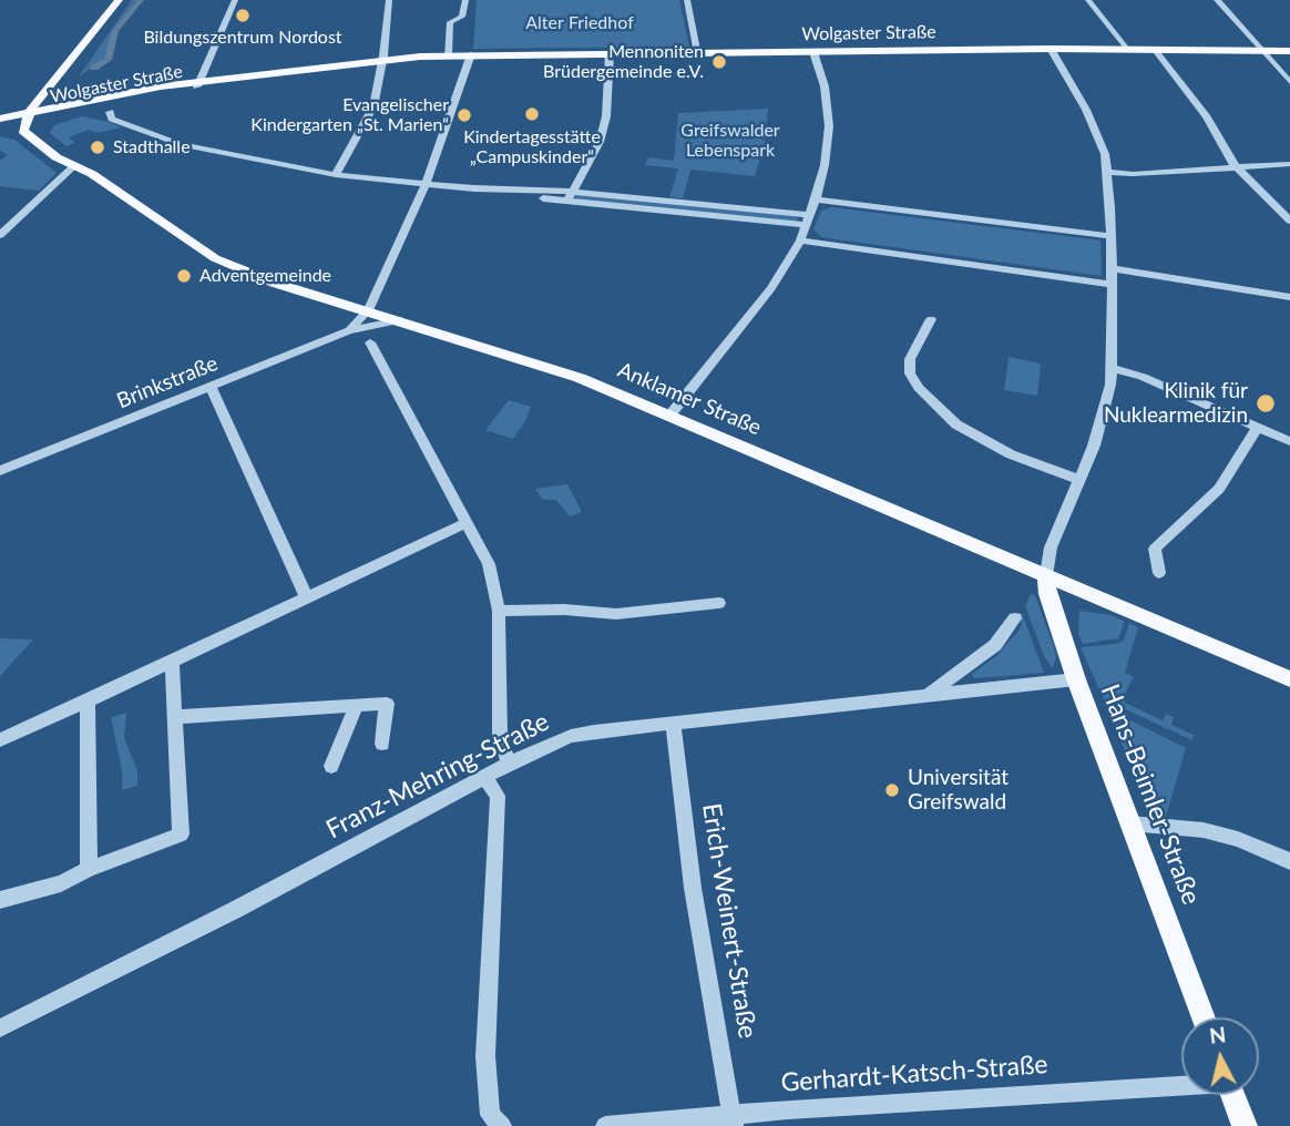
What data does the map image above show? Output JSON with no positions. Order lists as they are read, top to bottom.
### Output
{
  "streets": {
    "main road": ["Wolgaster Straße", "Anklamer Straße", "Hans-Beimler-Straße"],
    "street": [
      "Brinkstraße",
      "Franz-Mehring-Straße",
      "Erich-Weinert-Straße",
      "Gerhardt-Katsch-Straße"
    ]
  },
  "crossings": [
    ["Wolgaster Straße", "Anklamer Straße"],
    ["Brinkstraße", "Anklamer Straße"],
    ["Anklamer Straße", "Hans-Beimler-Straße"],
    ["Franz-Mehring-Straße", "Hans-Beimler-Straße"],
    ["Franz-Mehring-Straße", "Erich-Weinert-Straße"],
    ["Erich-Weinert-Straße", "Gerhardt-Katsch-Straße"]
  ],
  "parks": ["Alter Friedhof", "Greifswalder Lebenspark"],
  "places": [
    "Bildungszentrum Nordost",
    "Mennoniten Brüdergemeinde e.V.",
    "Kindertagesstätte „Campuskinder“",
    "Evangelischer Kindergarten „St. Marien“",
    "Stadthalle",
    "Adventgemeinde",
    "Klinik für Nuklearmedizin",
    "Universität Greifswald"
  ],
  "north": "top"
}
